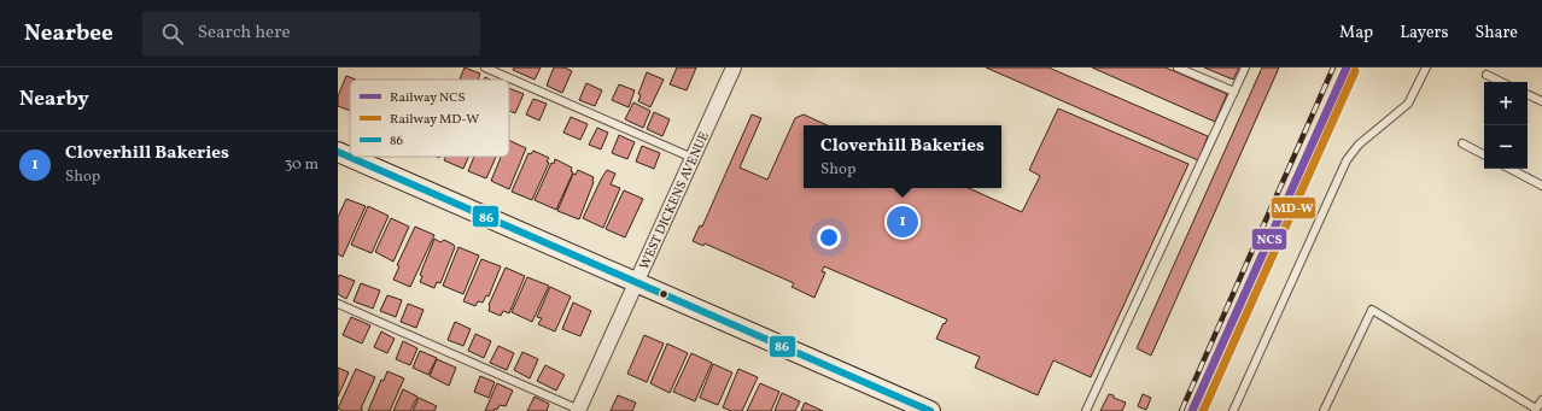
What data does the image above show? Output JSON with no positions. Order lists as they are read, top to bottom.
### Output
{
  "streets": {
    "street": ["WEST DICKENS AVENUE"]
  },
  "lines": ["rail line NCS", "rail line MD-W", "transit line 86"],
  "legend": ["Railway NCS", "Railway MD-W", "86"],
  "page": {
    "header": "Nearbee",
    "search": "Search here",
    "nav": ["Map", "Layers", "Share"],
    "heading": "Nearby",
    "map_buttons": ["+", "−"],
    "popup": ["Cloverhill Bakeries", "Shop"],
    "list": [
      {
        "mark": "1",
        "name": "Cloverhill Bakeries",
        "note": "Shop",
        "value": "30 m"
      }
    ],
    "pins": "1"
  }
}
